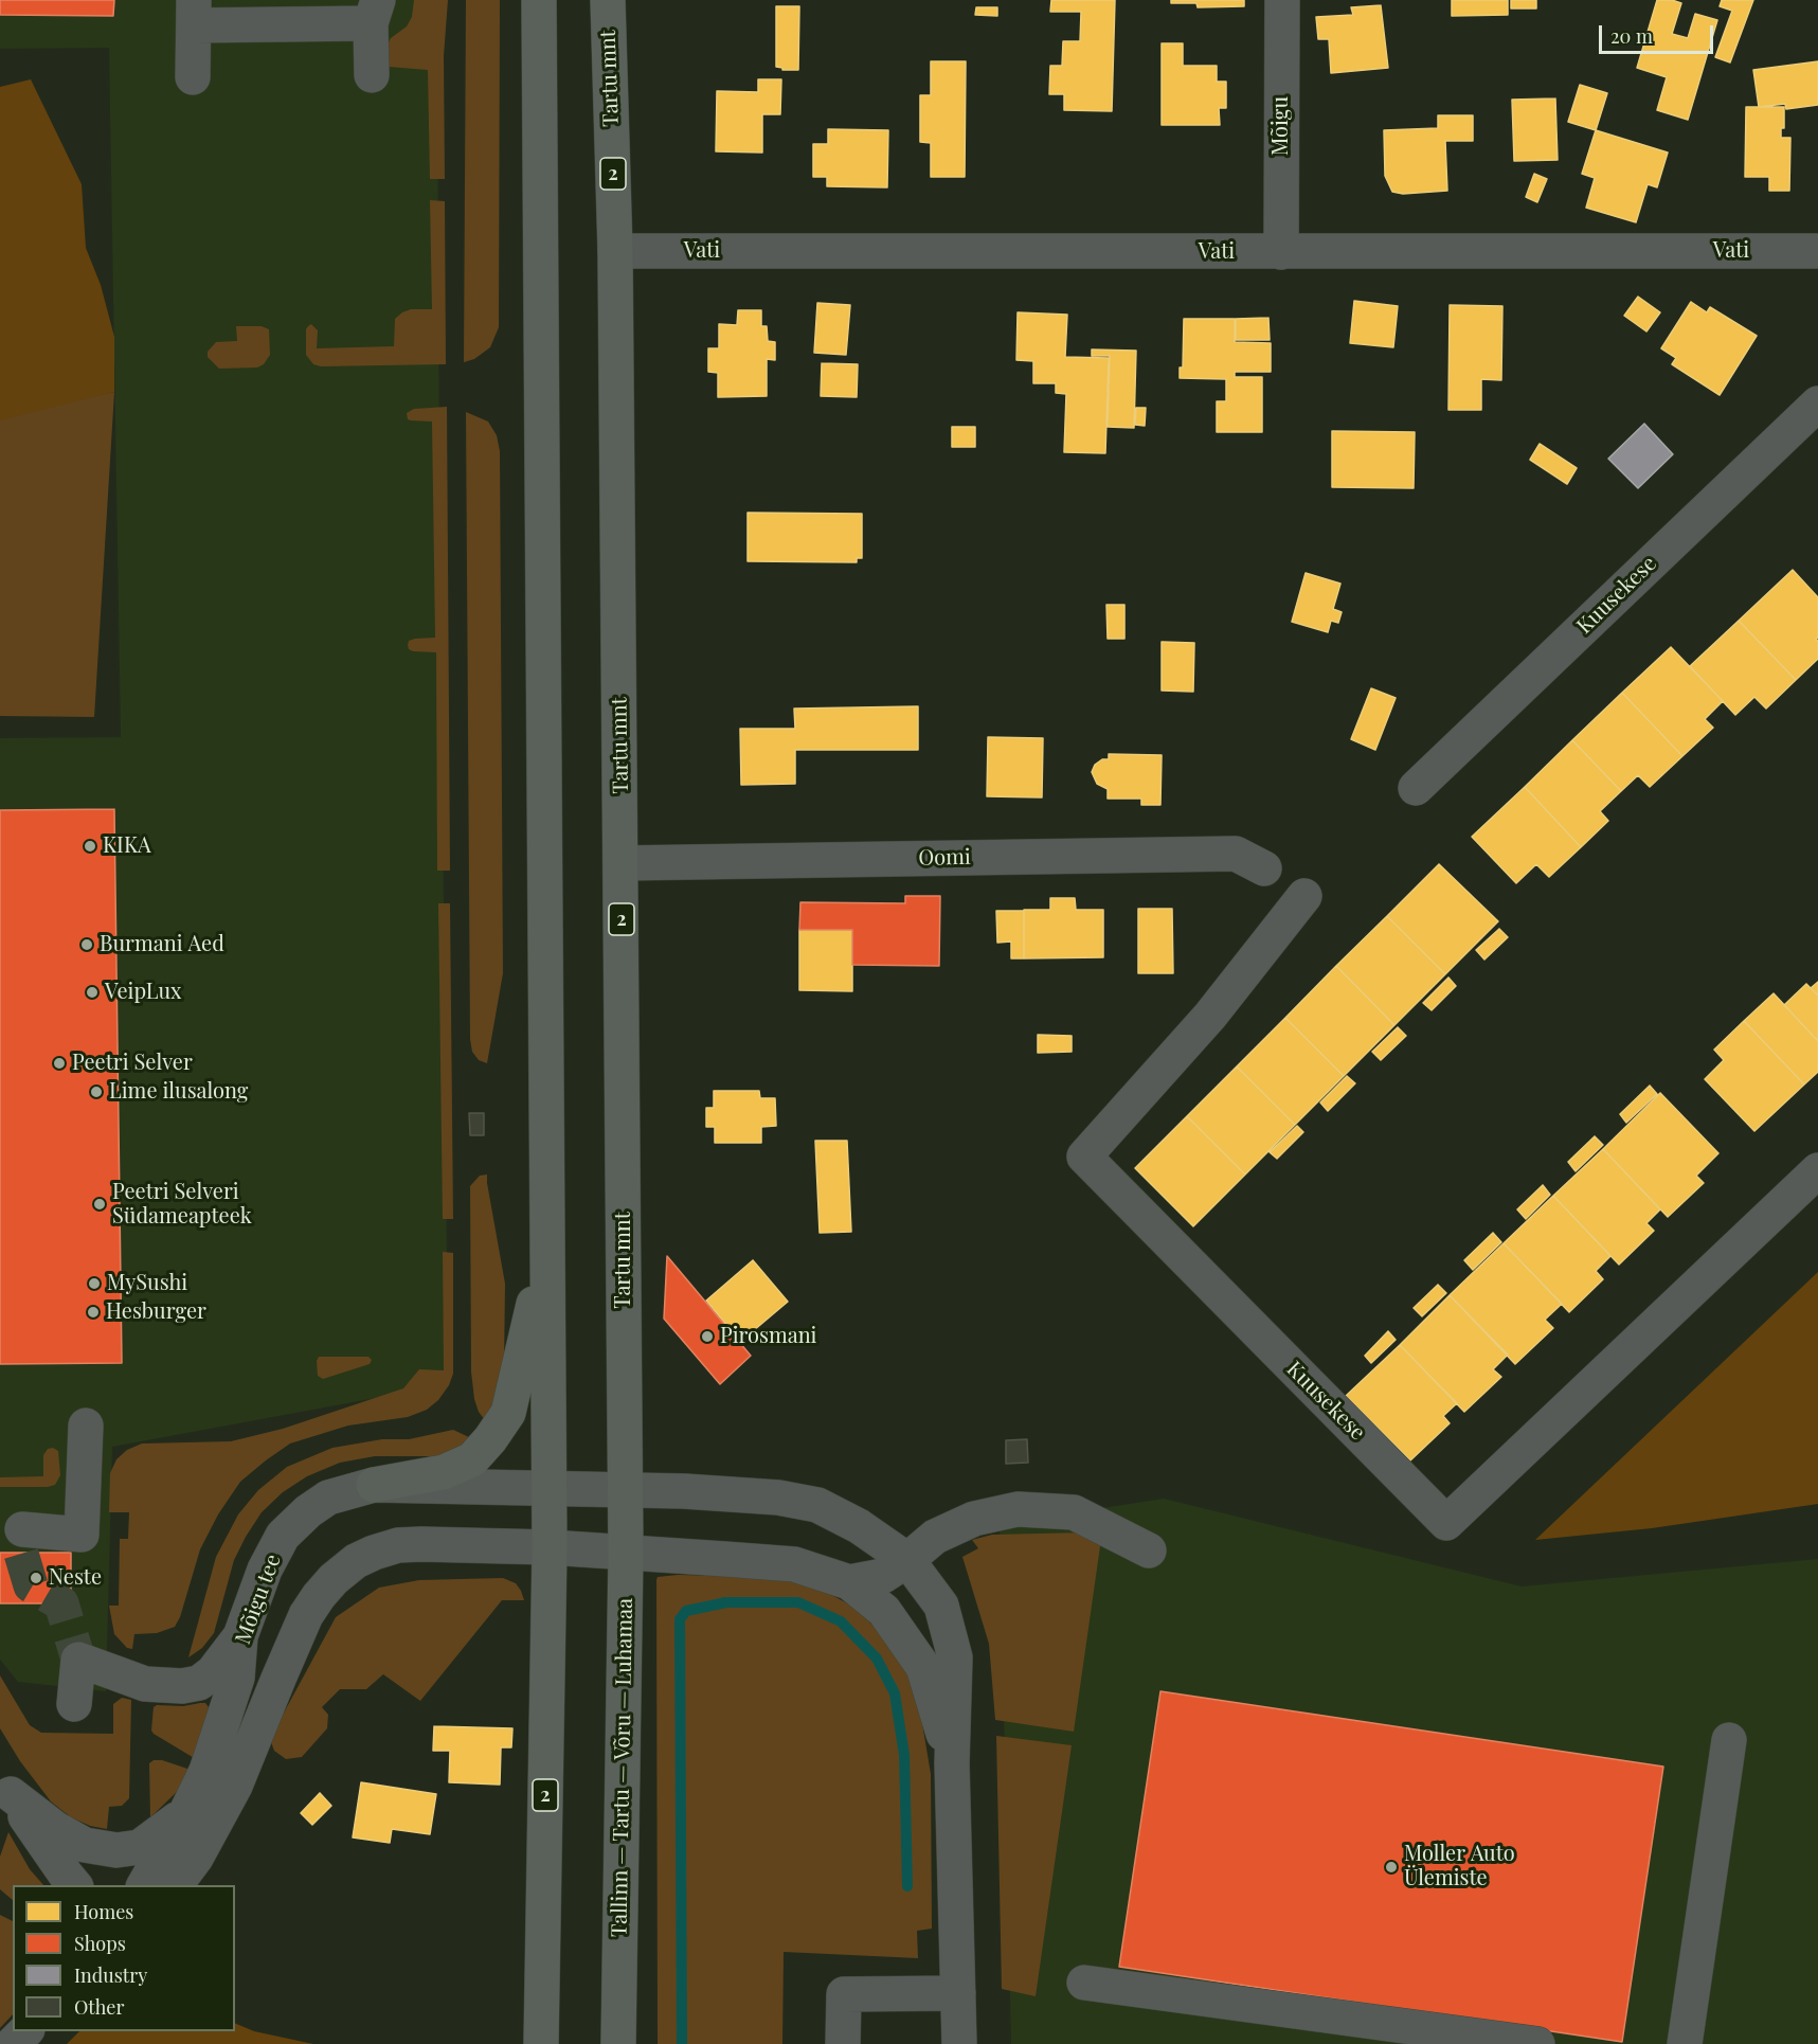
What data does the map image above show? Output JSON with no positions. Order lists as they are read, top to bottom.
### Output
{
  "streets": {
    "highway": ["Tartu mnt", "2", "Tallinn — Tartu — Võru — Luhamaa"],
    "street": [
      "Mõigu",
      "Vati",
      "Kuusekese",
      "Oomi",
      "Mõigu tee"
    ]
  },
  "crossings": [
    ["Tartu mnt", "Vati"],
    ["Tartu mnt", "Oomi"],
    ["Tartu mnt", "Mõigu tee"],
    ["Tartu mnt", "Tallinn — Tartu — Võru — Luhamaa"],
    ["Mõigu", "Vati"],
    ["2", "Mõigu tee"],
    ["Mõigu tee", "Tallinn — Tartu — Võru — Luhamaa"]
  ],
  "places": [
    "KIKA",
    "Burmani Aed",
    "VeipLux",
    "Peetri Selver",
    "Lime ilusalong",
    "Peetri Selveri Südameapteek",
    "MySushi",
    "Hesburger",
    "Pirosmani",
    "Neste",
    "Moller Auto Ülemiste"
  ],
  "legend": [
    "Homes",
    "Shops",
    "Industry",
    "Other"
  ],
  "scale_bar": "20 m"
}
